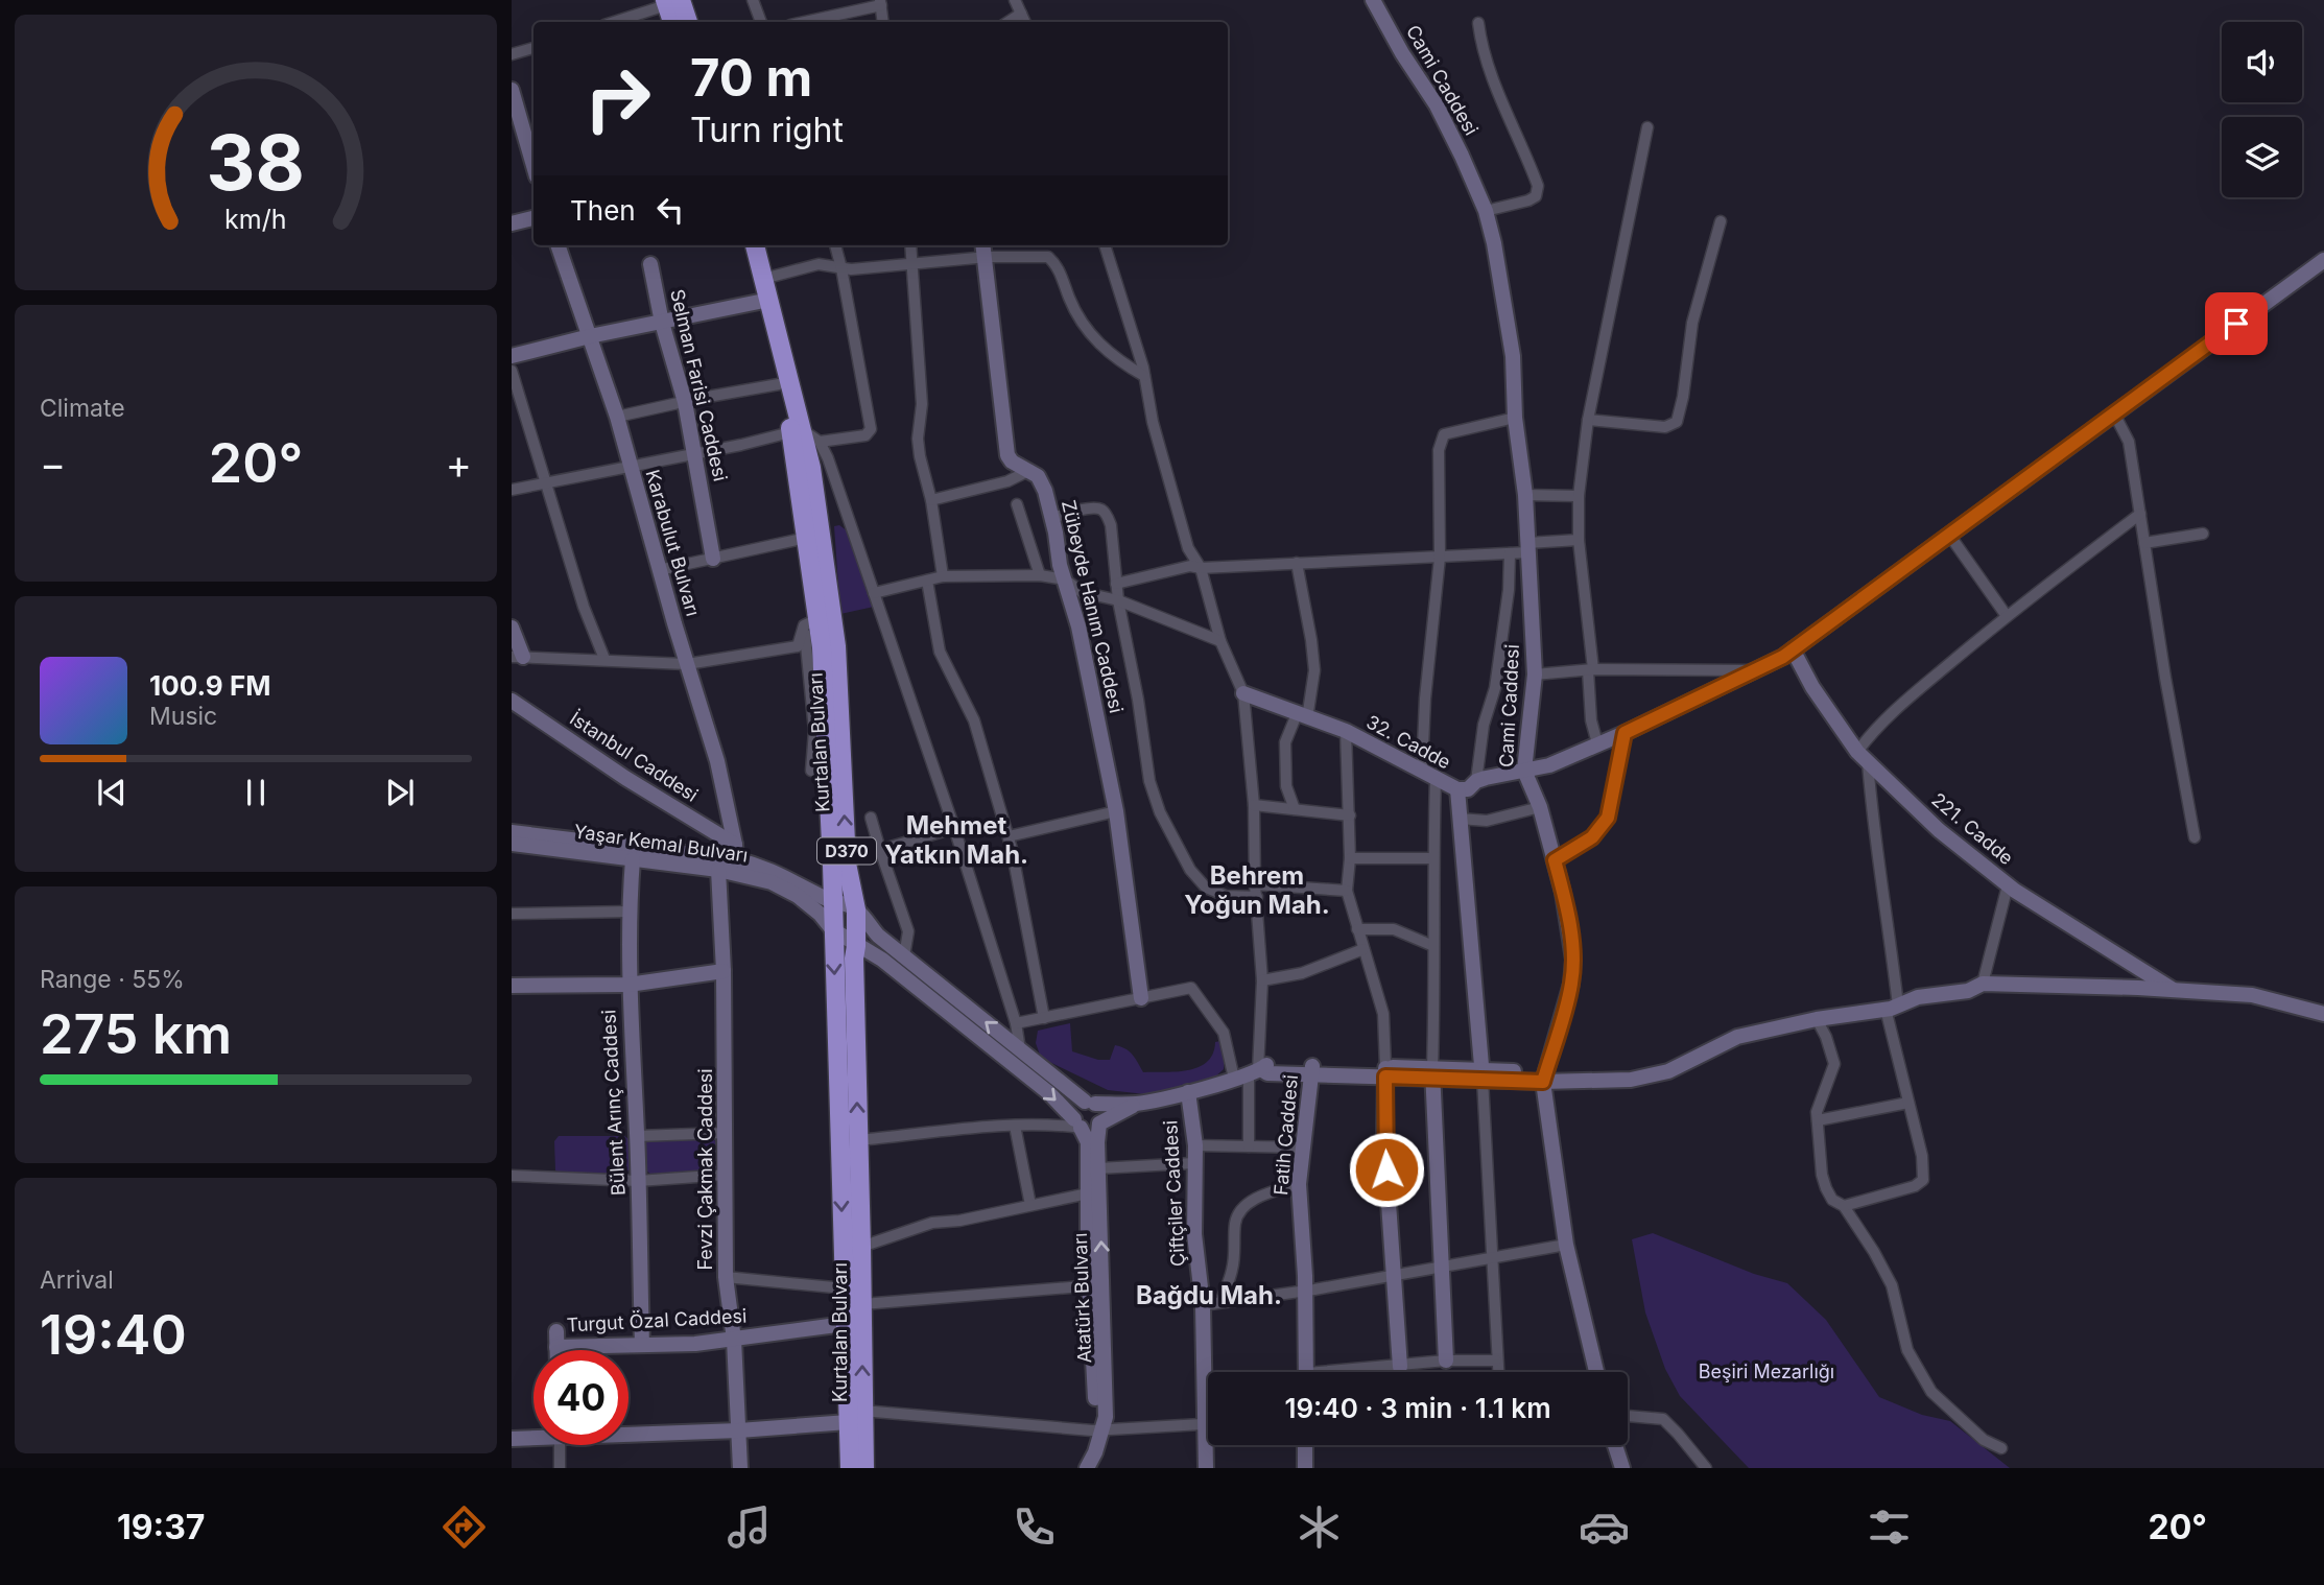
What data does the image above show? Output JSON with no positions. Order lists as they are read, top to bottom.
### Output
{
  "streets": {
    "highway": ["Kurtalan Bulvarı", "D370"],
    "street": [
      "Cami Caddesi",
      "Selman Farisi Caddesi",
      "Karabulut Bulvarı",
      "Zübeyde Hanım Caddesi",
      "32. Cadde",
      "İstanbul Caddesi",
      "221. Cadde",
      "Yaşar Kemal Bulvarı",
      "Bülent Arınç Caddesi",
      "Fatih Caddesi",
      "Fevzi Çakmak Caddesi",
      "Çiftçiler Caddesi",
      "Atatürk Bulvarı",
      "Turgut Özal Caddesi"
    ]
  },
  "crossings": [
    ["Cami Caddesi", "32. Cadde"],
    ["Karabulut Bulvarı", "İstanbul Caddesi"],
    ["Karabulut Bulvarı", "Yaşar Kemal Bulvarı"],
    ["Kurtalan Bulvarı", "Yaşar Kemal Bulvarı"],
    ["Kurtalan Bulvarı", "Turgut Özal Caddesi"],
    ["32. Cadde", "221. Cadde"],
    ["İstanbul Caddesi", "Yaşar Kemal Bulvarı"],
    ["Yaşar Kemal Bulvarı", "Bülent Arınç Caddesi"],
    ["Yaşar Kemal Bulvarı", "Fevzi Çakmak Caddesi"],
    ["Bülent Arınç Caddesi", "Turgut Özal Caddesi"],
    ["Fevzi Çakmak Caddesi", "Turgut Özal Caddesi"]
  ],
  "districts": ["Mehmet Yatkın Mah.", "Behrem Yoğun Mah.", "Bağdu Mah."],
  "parks": ["Beşiri Mezarlığı"],
  "page": {
    "turn": ["70 m", "Turn right"],
    "then": "Then",
    "tile": [
      "Climate",
      ["Range · 55%", "275 km"],
      ["Arrival", "19:40"]
    ],
    "heat": ["−", "20°", "+"],
    "song": ["100.9 FM", "Music"],
    "limit": "40",
    "trip": "19:40 · 3 min · 1.1 km",
    "tabs": ["19:37", "20°"],
    "gauge": ["38", "km/h"]
  }
}
